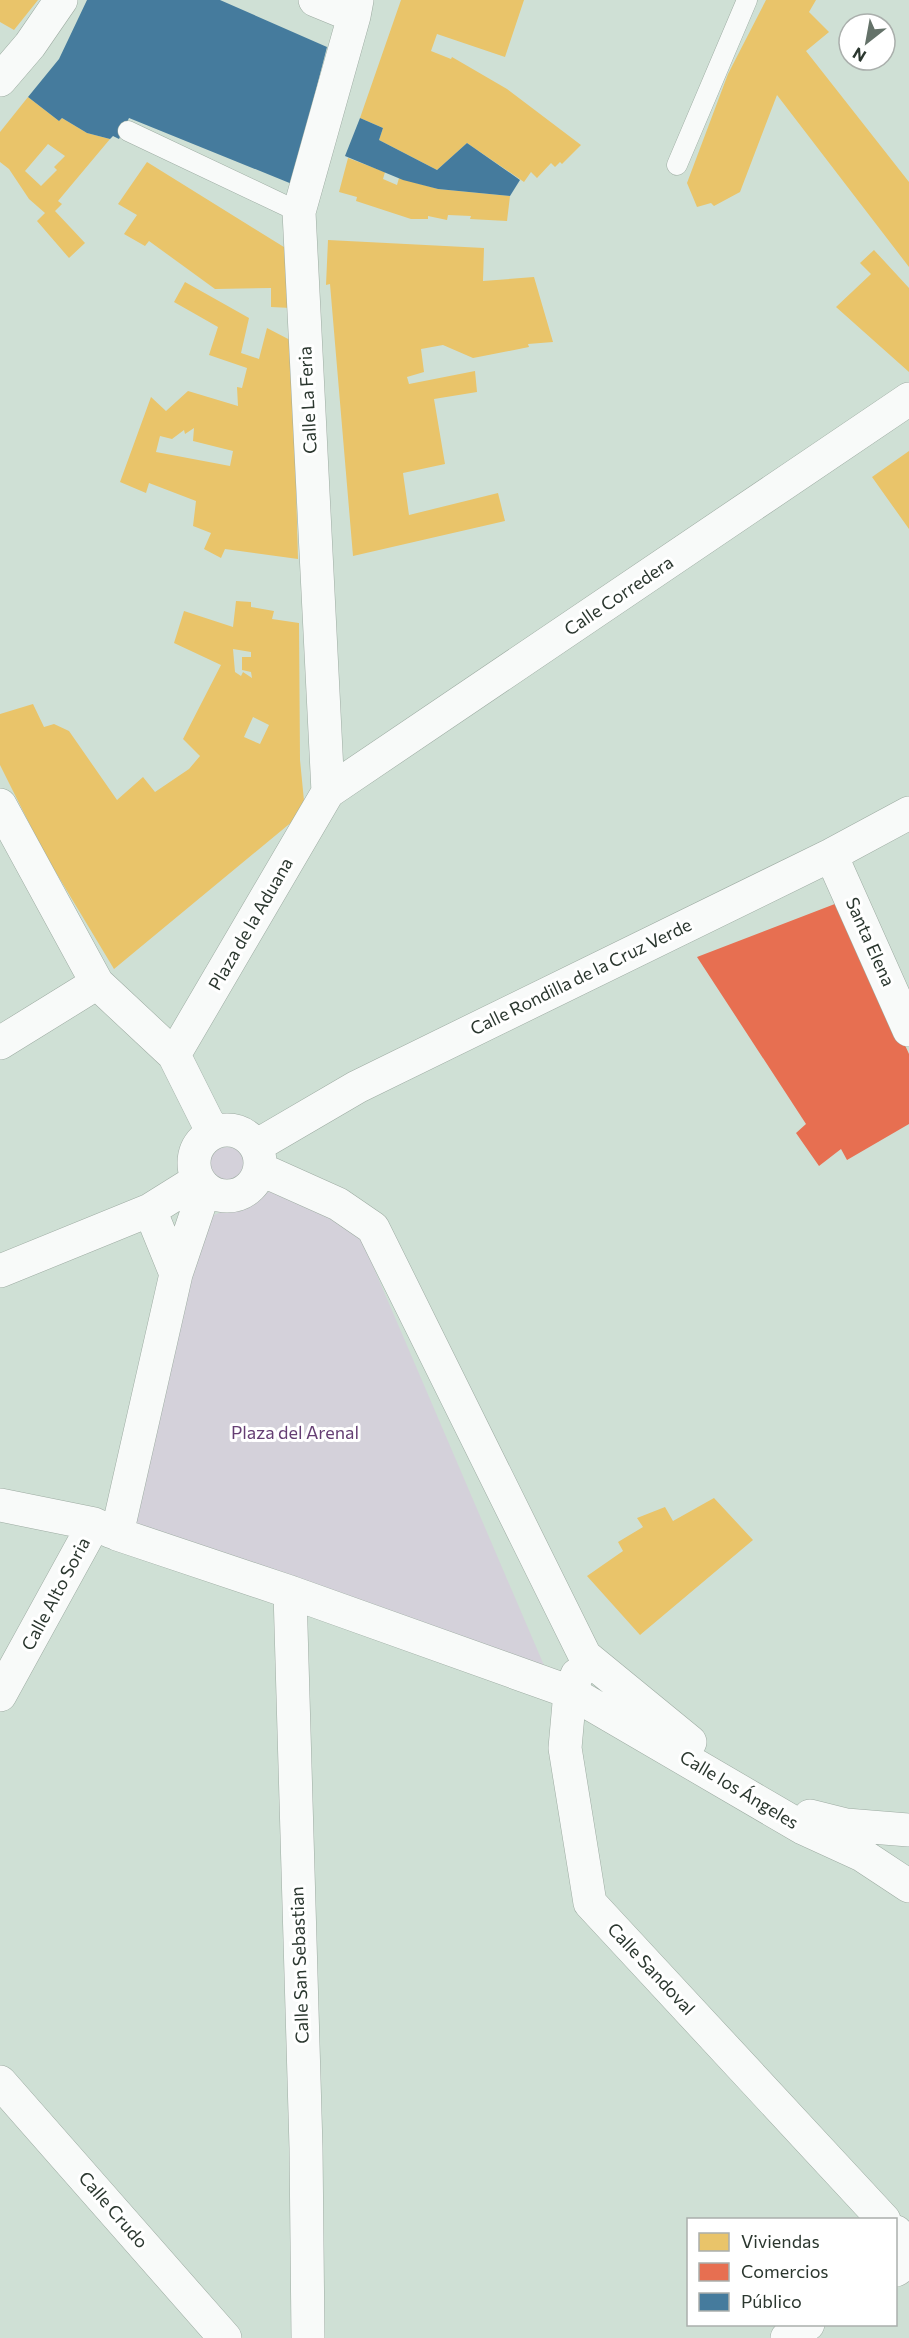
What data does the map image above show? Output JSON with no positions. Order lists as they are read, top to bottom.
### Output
{
  "streets": {
    "street": [
      "Calle La Feria",
      "Calle Corredera",
      "Plaza de la Aduana",
      "Santa Elena",
      "Calle Rondilla de la Cruz Verde",
      "Calle Alto Soria",
      "Calle los Ángeles",
      "Calle San Sebastian",
      "Calle Sandoval",
      "Calle Crudo"
    ]
  },
  "crossings": [
    ["Calle La Feria", "Calle Corredera"],
    ["Calle La Feria", "Plaza de la Aduana"],
    ["Calle Corredera", "Plaza de la Aduana"],
    ["Santa Elena", "Calle Rondilla de la Cruz Verde"],
    ["Calle los Ángeles", "Calle Sandoval"]
  ],
  "parks": ["Plaza del Arenal"],
  "legend": ["Viviendas", "Comercios", "Público"],
  "north": "bottom left"
}
